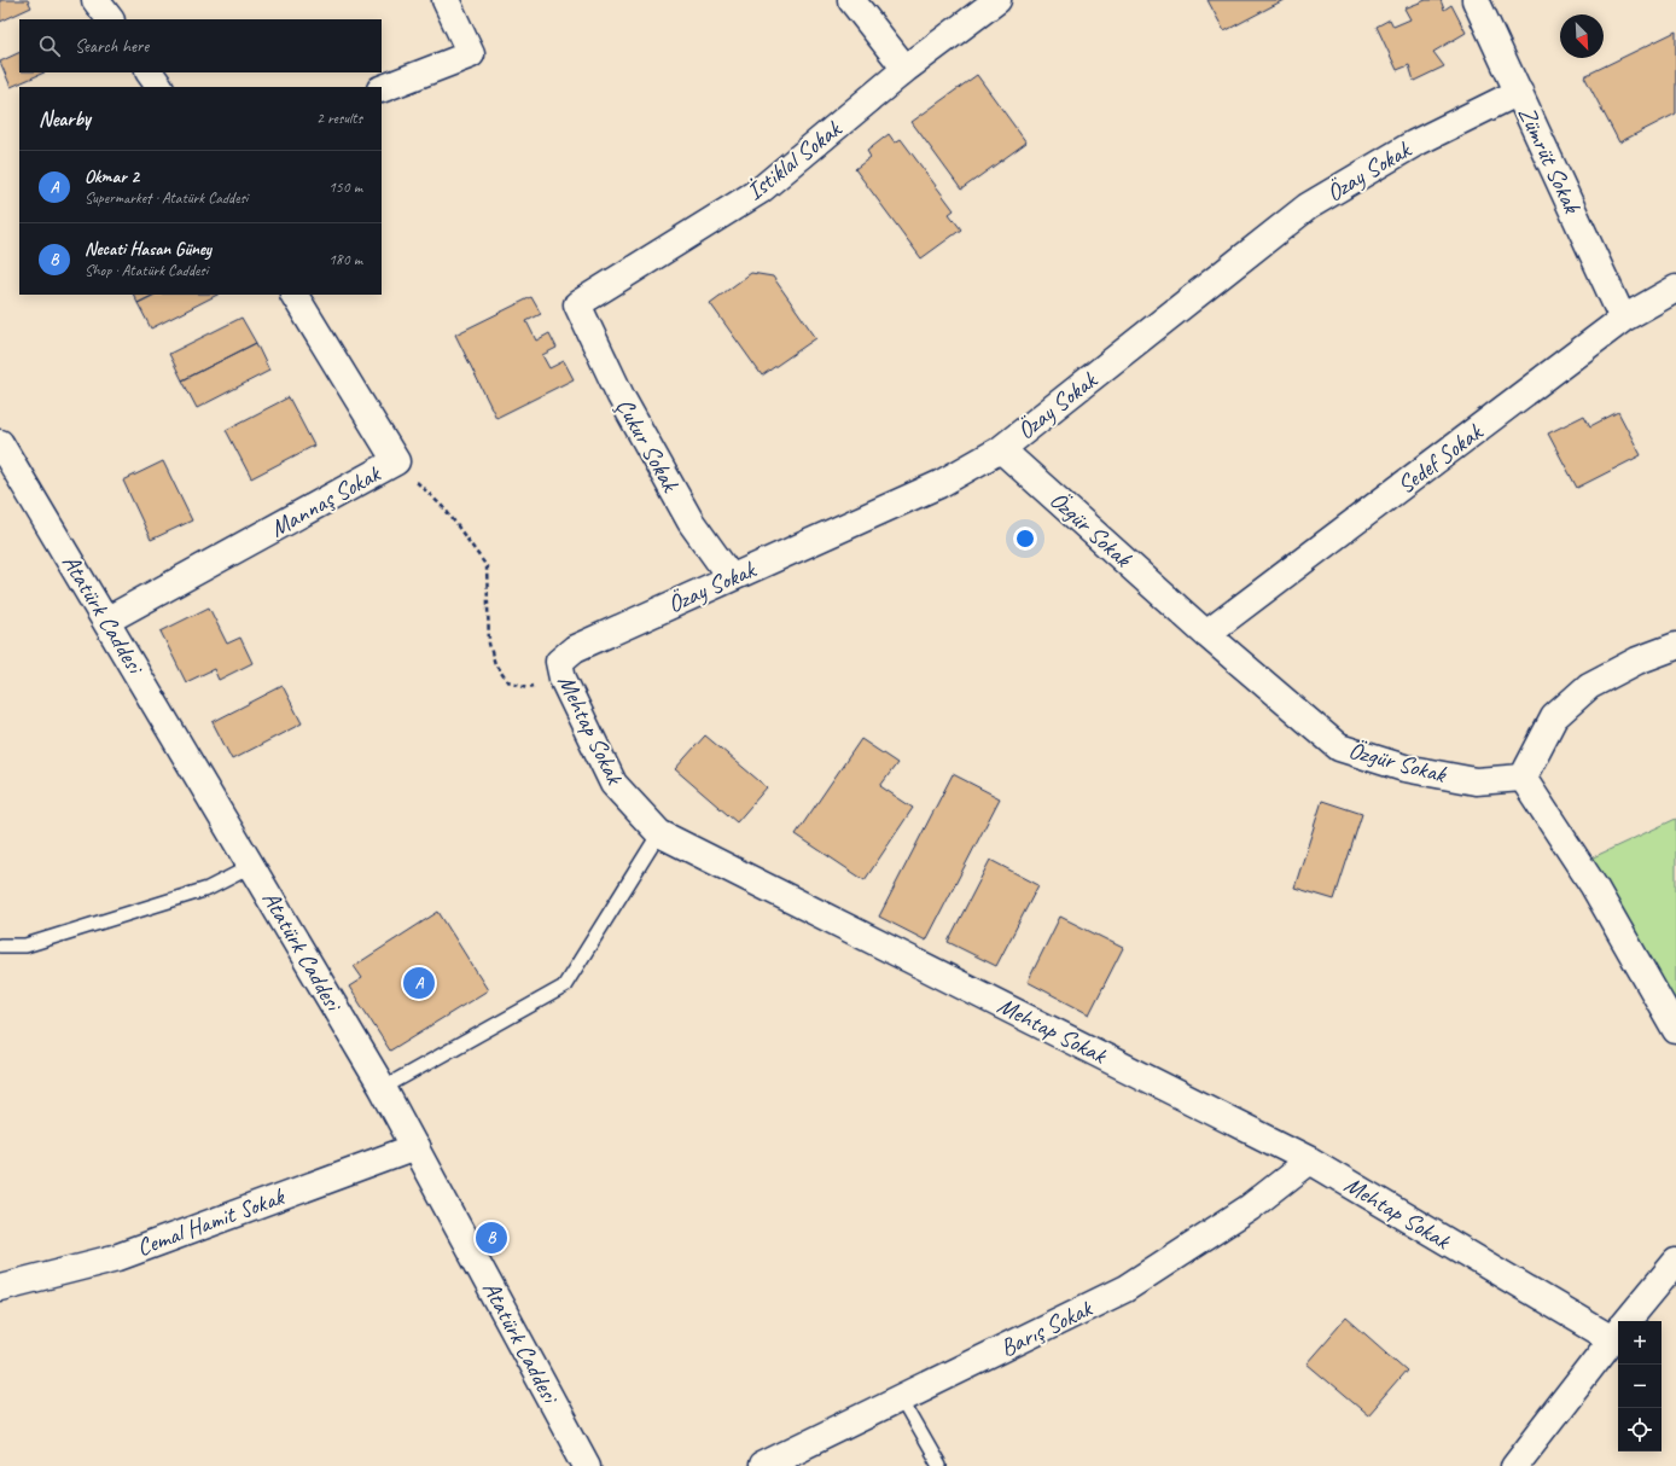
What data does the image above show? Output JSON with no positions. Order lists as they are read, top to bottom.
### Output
{
  "streets": {
    "street": [
      "Zümrüt Sokak",
      "İstiklal Sokak",
      "Özay Sokak",
      "Çukur Sokak",
      "Sedef Sokak",
      "Mannaş Sokak",
      "Özgür Sokak",
      "Atatürk Caddesi",
      "Mehtap Sokak",
      "Cemal Hamit Sokak",
      "Barış Sokak"
    ]
  },
  "crossings": [
    ["Zümrüt Sokak", "Özay Sokak"],
    ["Zümrüt Sokak", "Sedef Sokak"],
    ["İstiklal Sokak", "Çukur Sokak"],
    ["Özay Sokak", "Çukur Sokak"],
    ["Özay Sokak", "Özgür Sokak"],
    ["Özay Sokak", "Mehtap Sokak"],
    ["Sedef Sokak", "Özgür Sokak"],
    ["Mannaş Sokak", "Atatürk Caddesi"],
    ["Atatürk Caddesi", "Cemal Hamit Sokak"],
    ["Mehtap Sokak", "Barış Sokak"]
  ],
  "north": "bottom right",
  "page": {
    "search": "Search here",
    "heading": ["Nearby", "2 results"],
    "list": [
      {
        "mark": "A",
        "name": "Okmar 2",
        "note": "Supermarket · Atatürk Caddesi",
        "value": "150 m"
      },
      {
        "mark": "B",
        "name": "Necati Hasan Güney",
        "note": "Shop · Atatürk Caddesi",
        "value": "180 m"
      }
    ],
    "pins": ["A", "B"],
    "map_buttons": ["+", "−"]
  }
}
